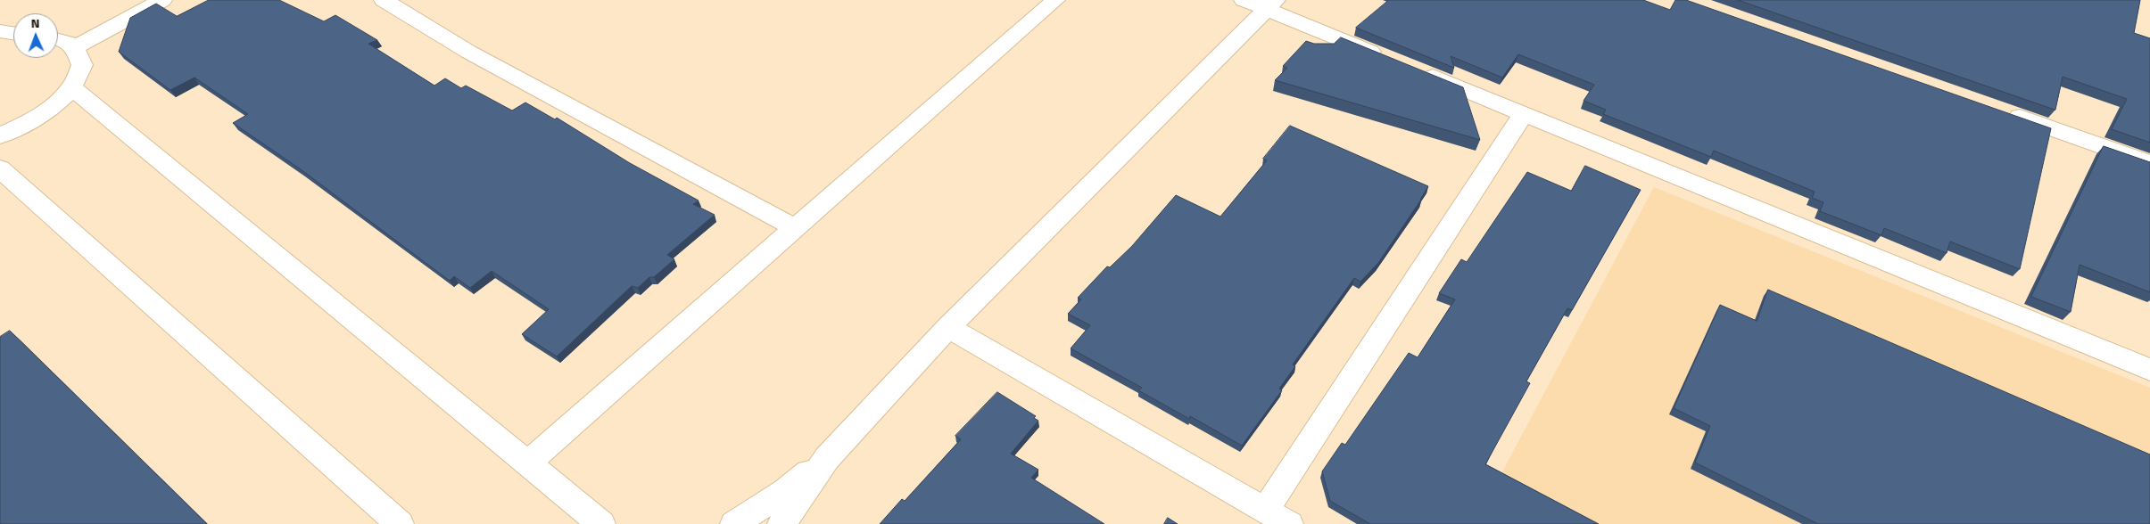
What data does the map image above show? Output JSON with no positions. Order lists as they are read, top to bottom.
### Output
{
  "north": "top"
}
